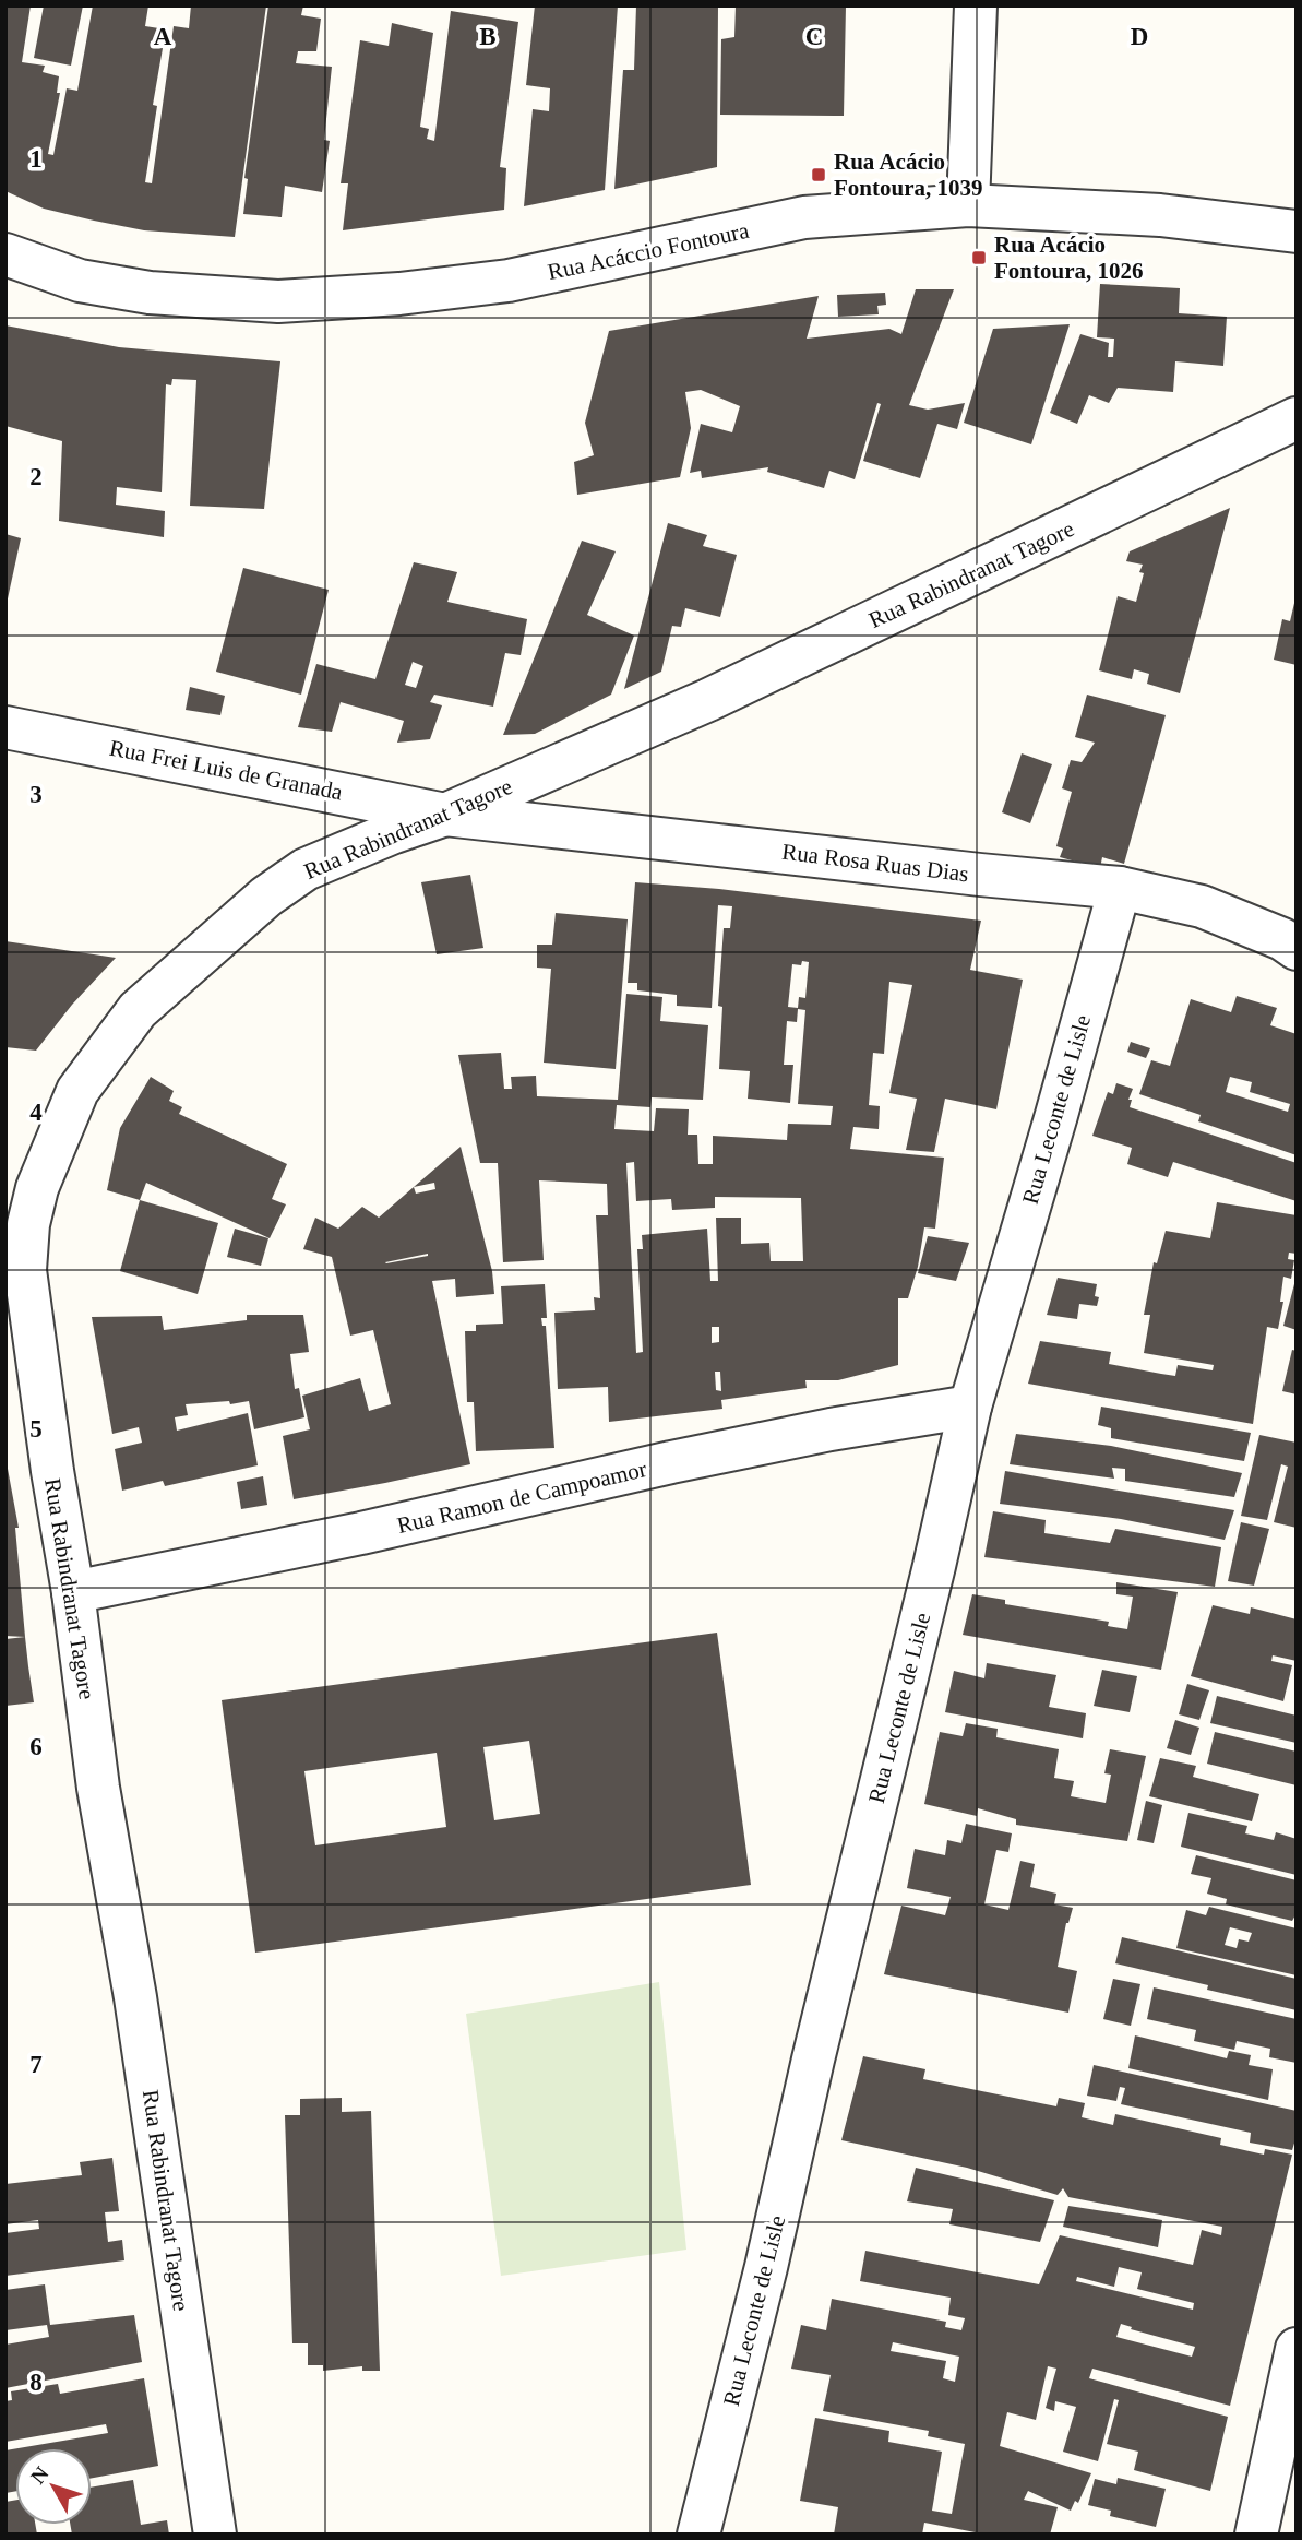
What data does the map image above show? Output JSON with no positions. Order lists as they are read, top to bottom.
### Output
{
  "streets": {
    "street": [
      "Rua Acáccio Fontoura",
      "Rua Rabindranat Tagore",
      "Rua Frei Luis de Granada",
      "Rua Rosa Ruas Dias",
      "Rua Leconte de Lisle",
      "Rua Ramon de Campoamor"
    ]
  },
  "crossings": [
    ["Rua Rabindranat Tagore", "Rua Frei Luis de Granada"],
    ["Rua Rabindranat Tagore", "Rua Rosa Ruas Dias"],
    ["Rua Rabindranat Tagore", "Rua Ramon de Campoamor"],
    ["Rua Frei Luis de Granada", "Rua Rosa Ruas Dias"],
    ["Rua Rosa Ruas Dias", "Rua Leconte de Lisle"],
    ["Rua Leconte de Lisle", "Rua Ramon de Campoamor"]
  ],
  "places": {
    "transit": ["Rua Acácio Fontoura, 1039", "Rua Acácio Fontoura, 1026"]
  },
  "north": "top left",
  "grid": {
    "columns": [
      "A",
      "B",
      "C",
      "D"
    ],
    "rows": [
      "1",
      "2",
      "3",
      "4",
      "5",
      "6",
      "7",
      "8"
    ]
  }
}
